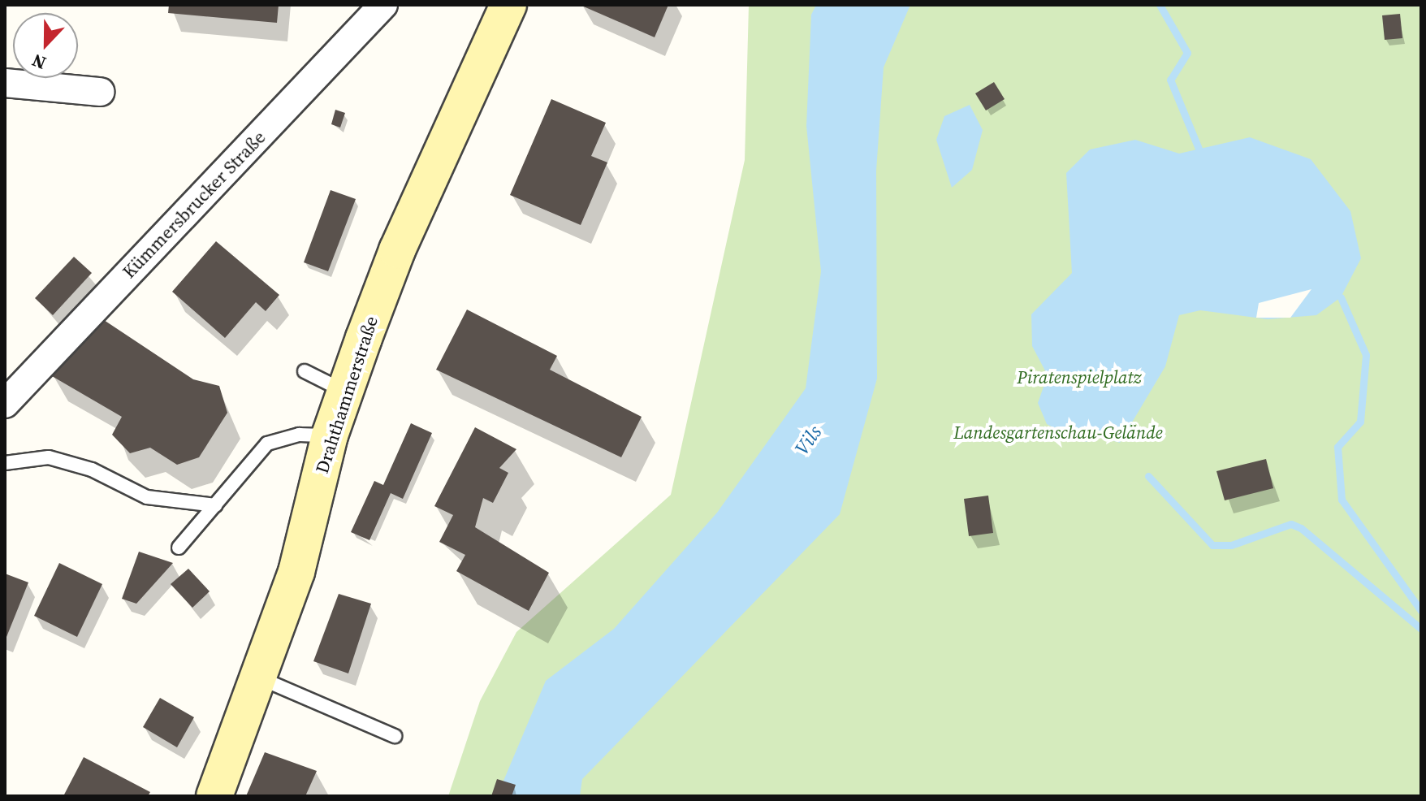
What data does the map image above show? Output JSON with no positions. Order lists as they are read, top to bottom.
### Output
{
  "streets": {
    "main road": ["Drahthammerstraße"],
    "street": ["Kümmersbrucker Straße"]
  },
  "water": ["Vils"],
  "parks": ["Piratenspielplatz", "Landesgartenschau-Gelände"],
  "north": "bottom"
}
